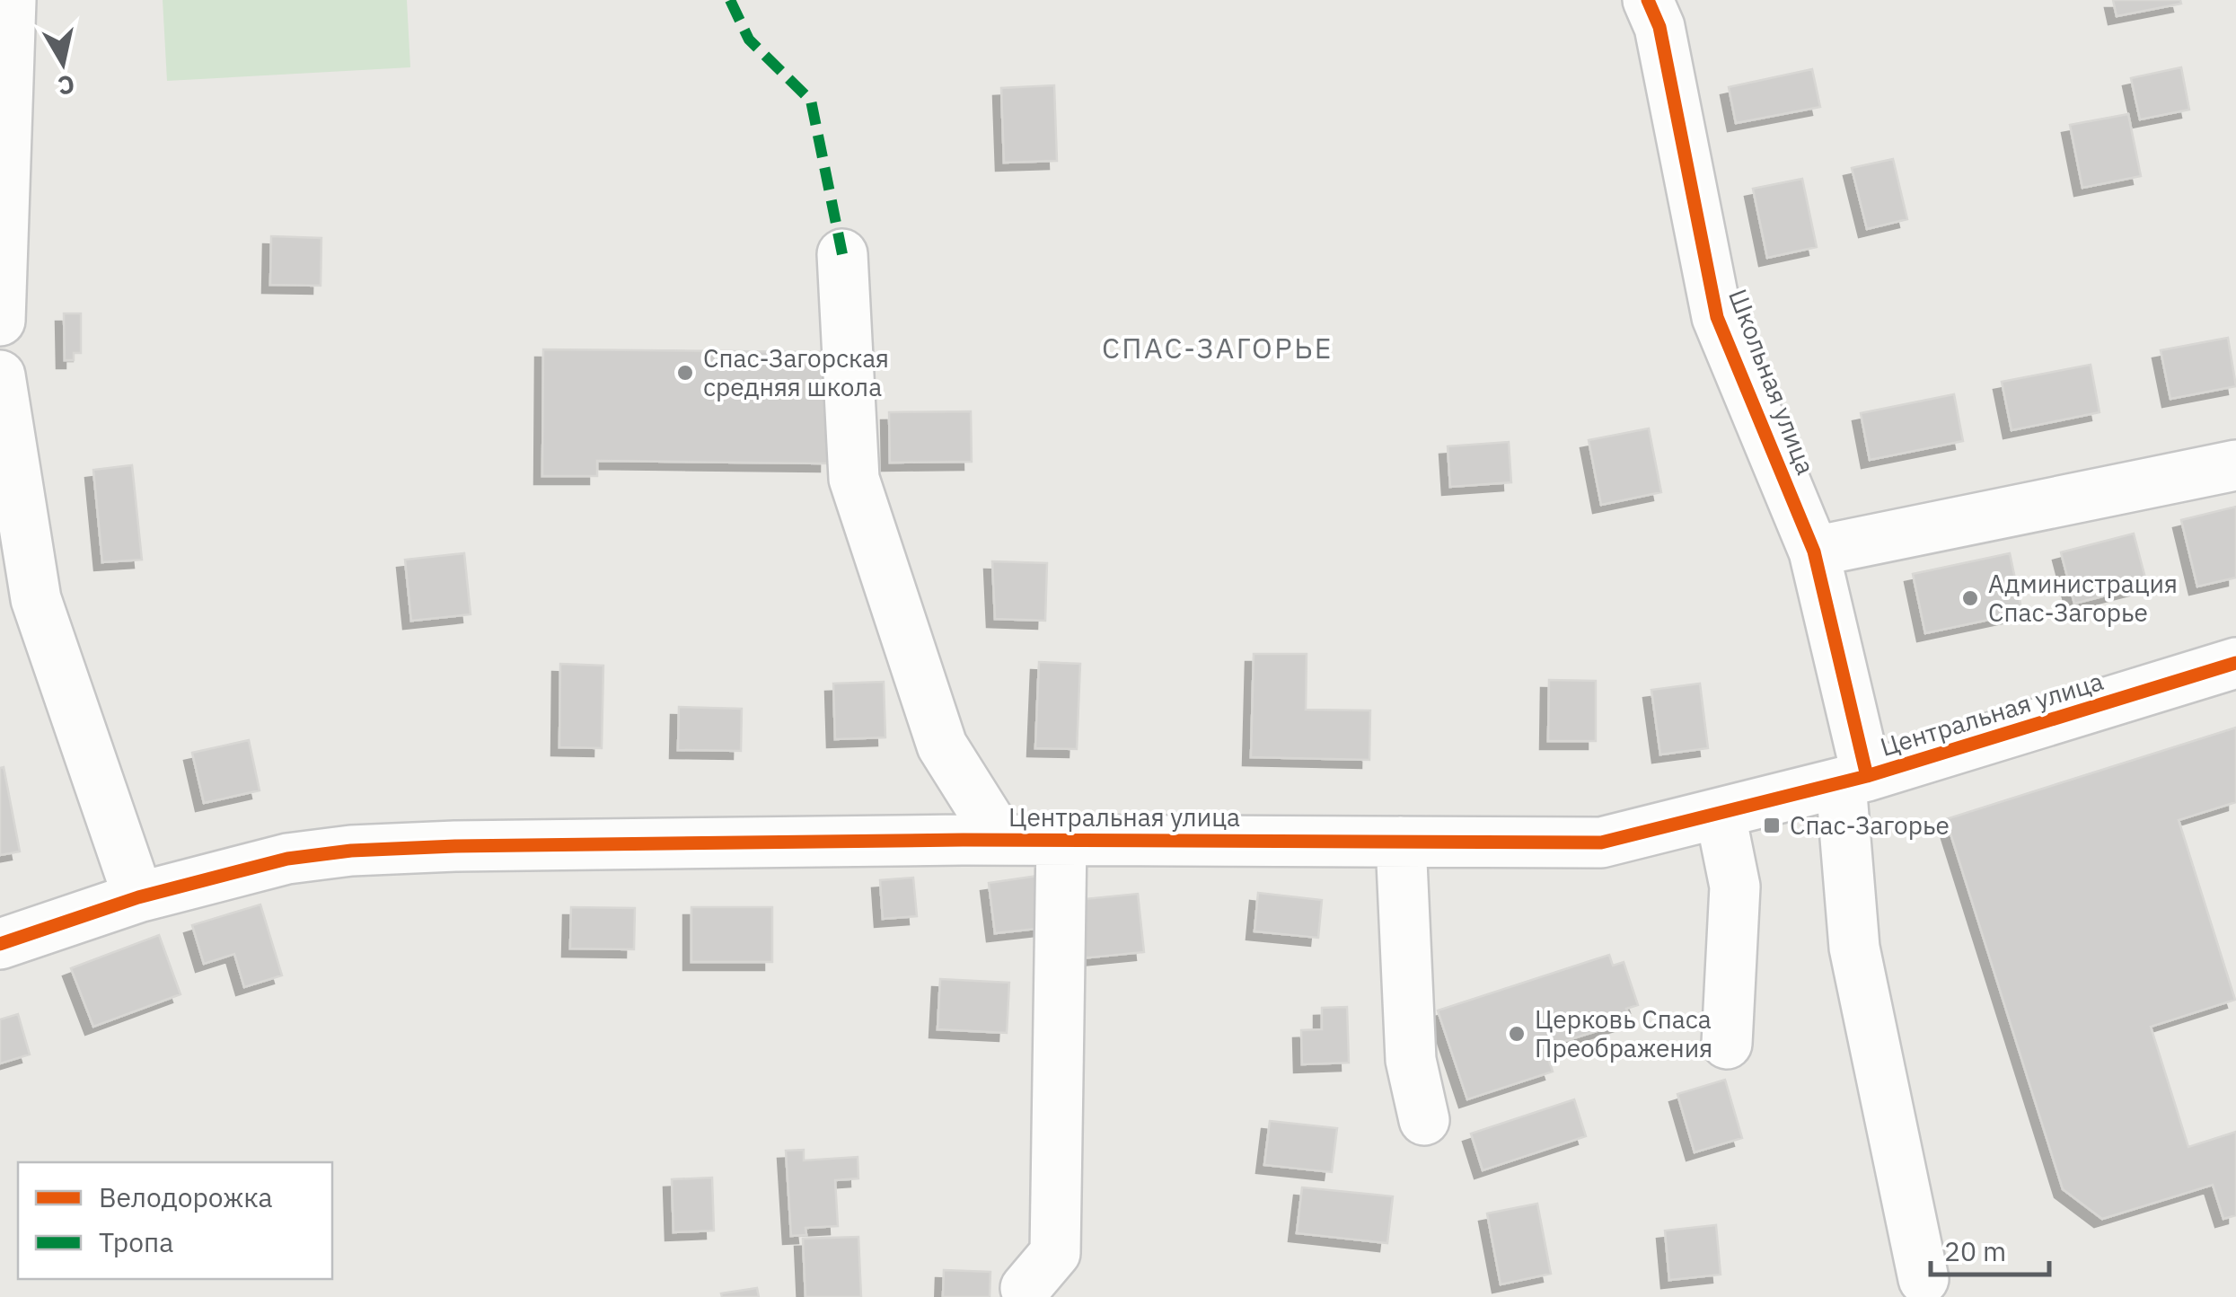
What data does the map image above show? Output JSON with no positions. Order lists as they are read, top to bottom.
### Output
{
  "streets": {
    "street": ["Школьная улица", "Центральная улица"]
  },
  "crossings": [
    ["Школьная улица", "Центральная улица"]
  ],
  "districts": ["СПАС-ЗАГОРЬЕ"],
  "places": {
    "other": ["Спас-Загорская средняя школа", "Администрация Спас-Загорье", "Церковь Спаса Преображения"],
    "transit": ["Спас-Загорье"]
  },
  "legend": ["Велодорожка", "Тропа"],
  "scale_bar": "20 m",
  "north": "bottom"
}
